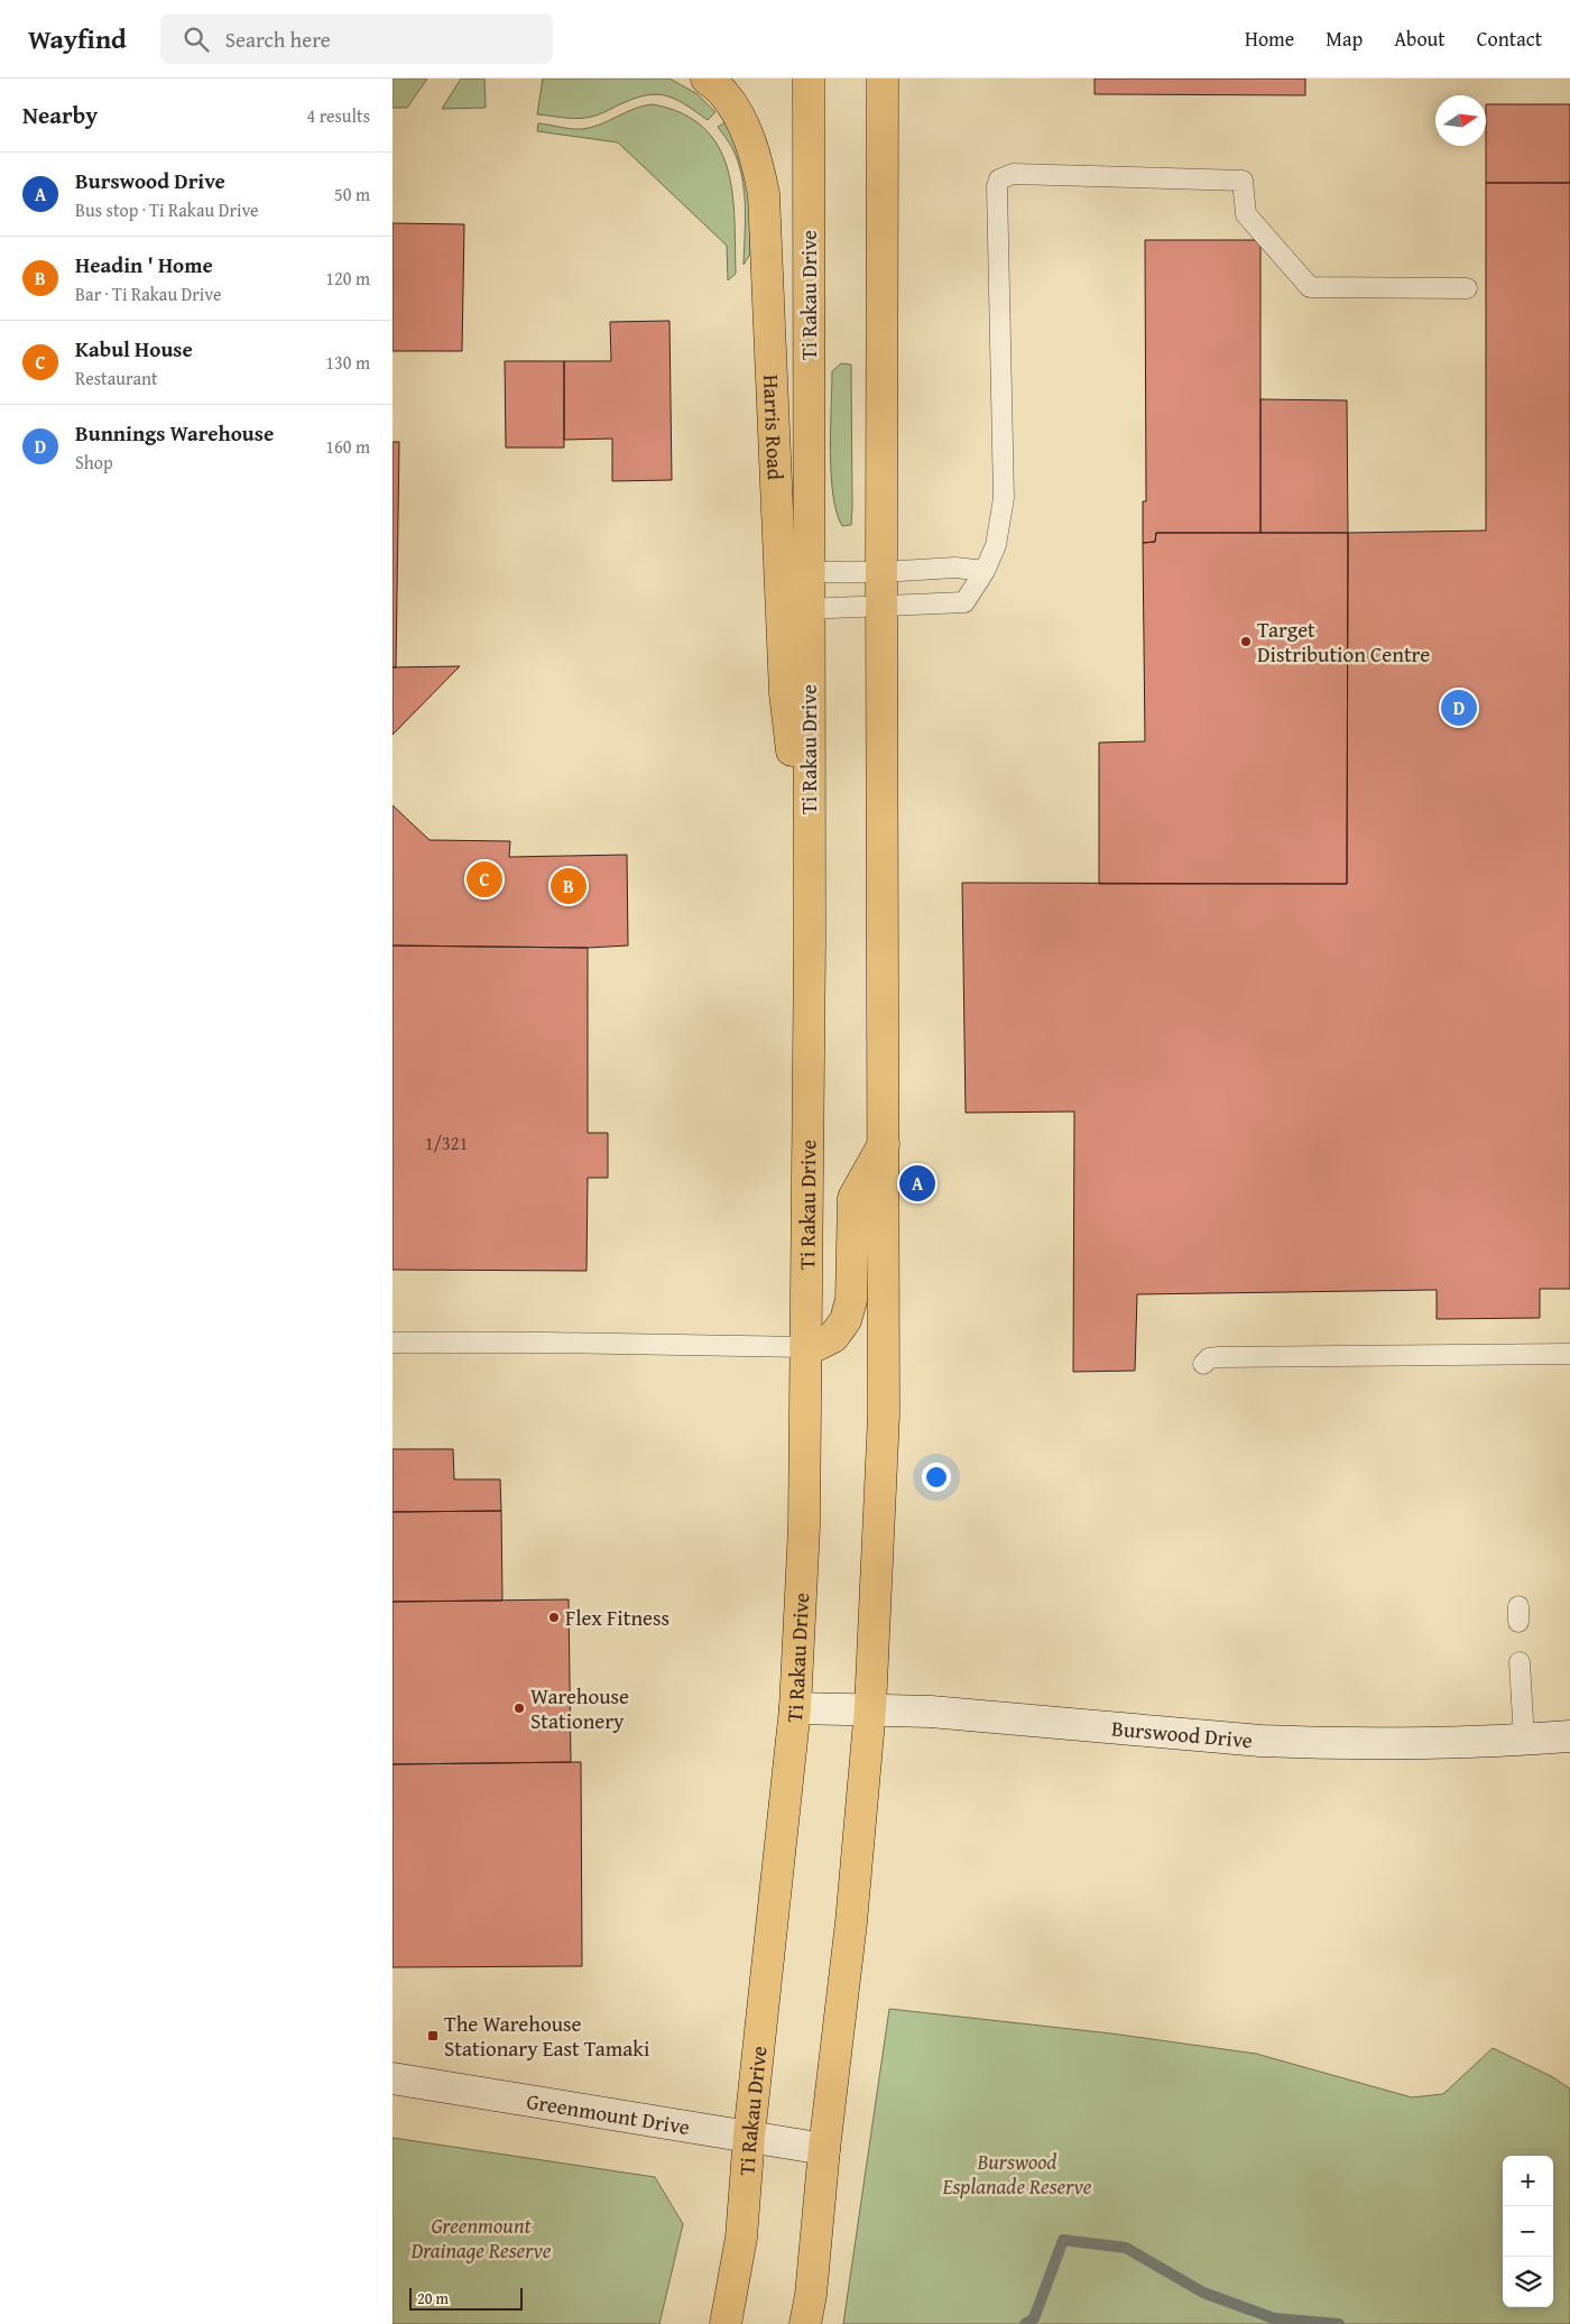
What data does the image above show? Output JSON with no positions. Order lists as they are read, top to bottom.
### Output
{
  "streets": {
    "main road": ["Ti Rakau Drive", "Harris Road"],
    "street": ["Burswood Drive", "Greenmount Drive"]
  },
  "crossings": [
    ["Ti Rakau Drive", "Harris Road"],
    ["Ti Rakau Drive", "Burswood Drive"],
    ["Ti Rakau Drive", "Greenmount Drive"]
  ],
  "parks": ["Burswood Esplanade Reserve", "Greenmount Drainage Reserve"],
  "places": {
    "other": ["Target Distribution Centre", "Flex Fitness", "Warehouse Stationery"],
    "transit": ["The Warehouse Stationary East Tamaki"]
  },
  "house_numbers": ["1/321"],
  "scale_bar": "20 m",
  "north": "right",
  "page": {
    "header": "Wayfind",
    "search": "Search here",
    "nav": [
      "Home",
      "Map",
      "About",
      "Contact"
    ],
    "heading": ["Nearby", "4 results"],
    "list": [
      {
        "mark": "A",
        "name": "Burswood Drive",
        "note": "Bus stop · Ti Rakau Drive",
        "value": "50 m"
      },
      {
        "mark": "B",
        "name": "Headin ' Home",
        "note": "Bar · Ti Rakau Drive",
        "value": "120 m"
      },
      {
        "mark": "C",
        "name": "Kabul House",
        "note": "Restaurant",
        "value": "130 m"
      },
      {
        "mark": "D",
        "name": "Bunnings Warehouse",
        "note": "Shop",
        "value": "160 m"
      }
    ],
    "pins": [
      "D",
      "C",
      "B",
      "A"
    ],
    "map_buttons": ["+", "−"],
    "scale": "20 m"
  }
}
